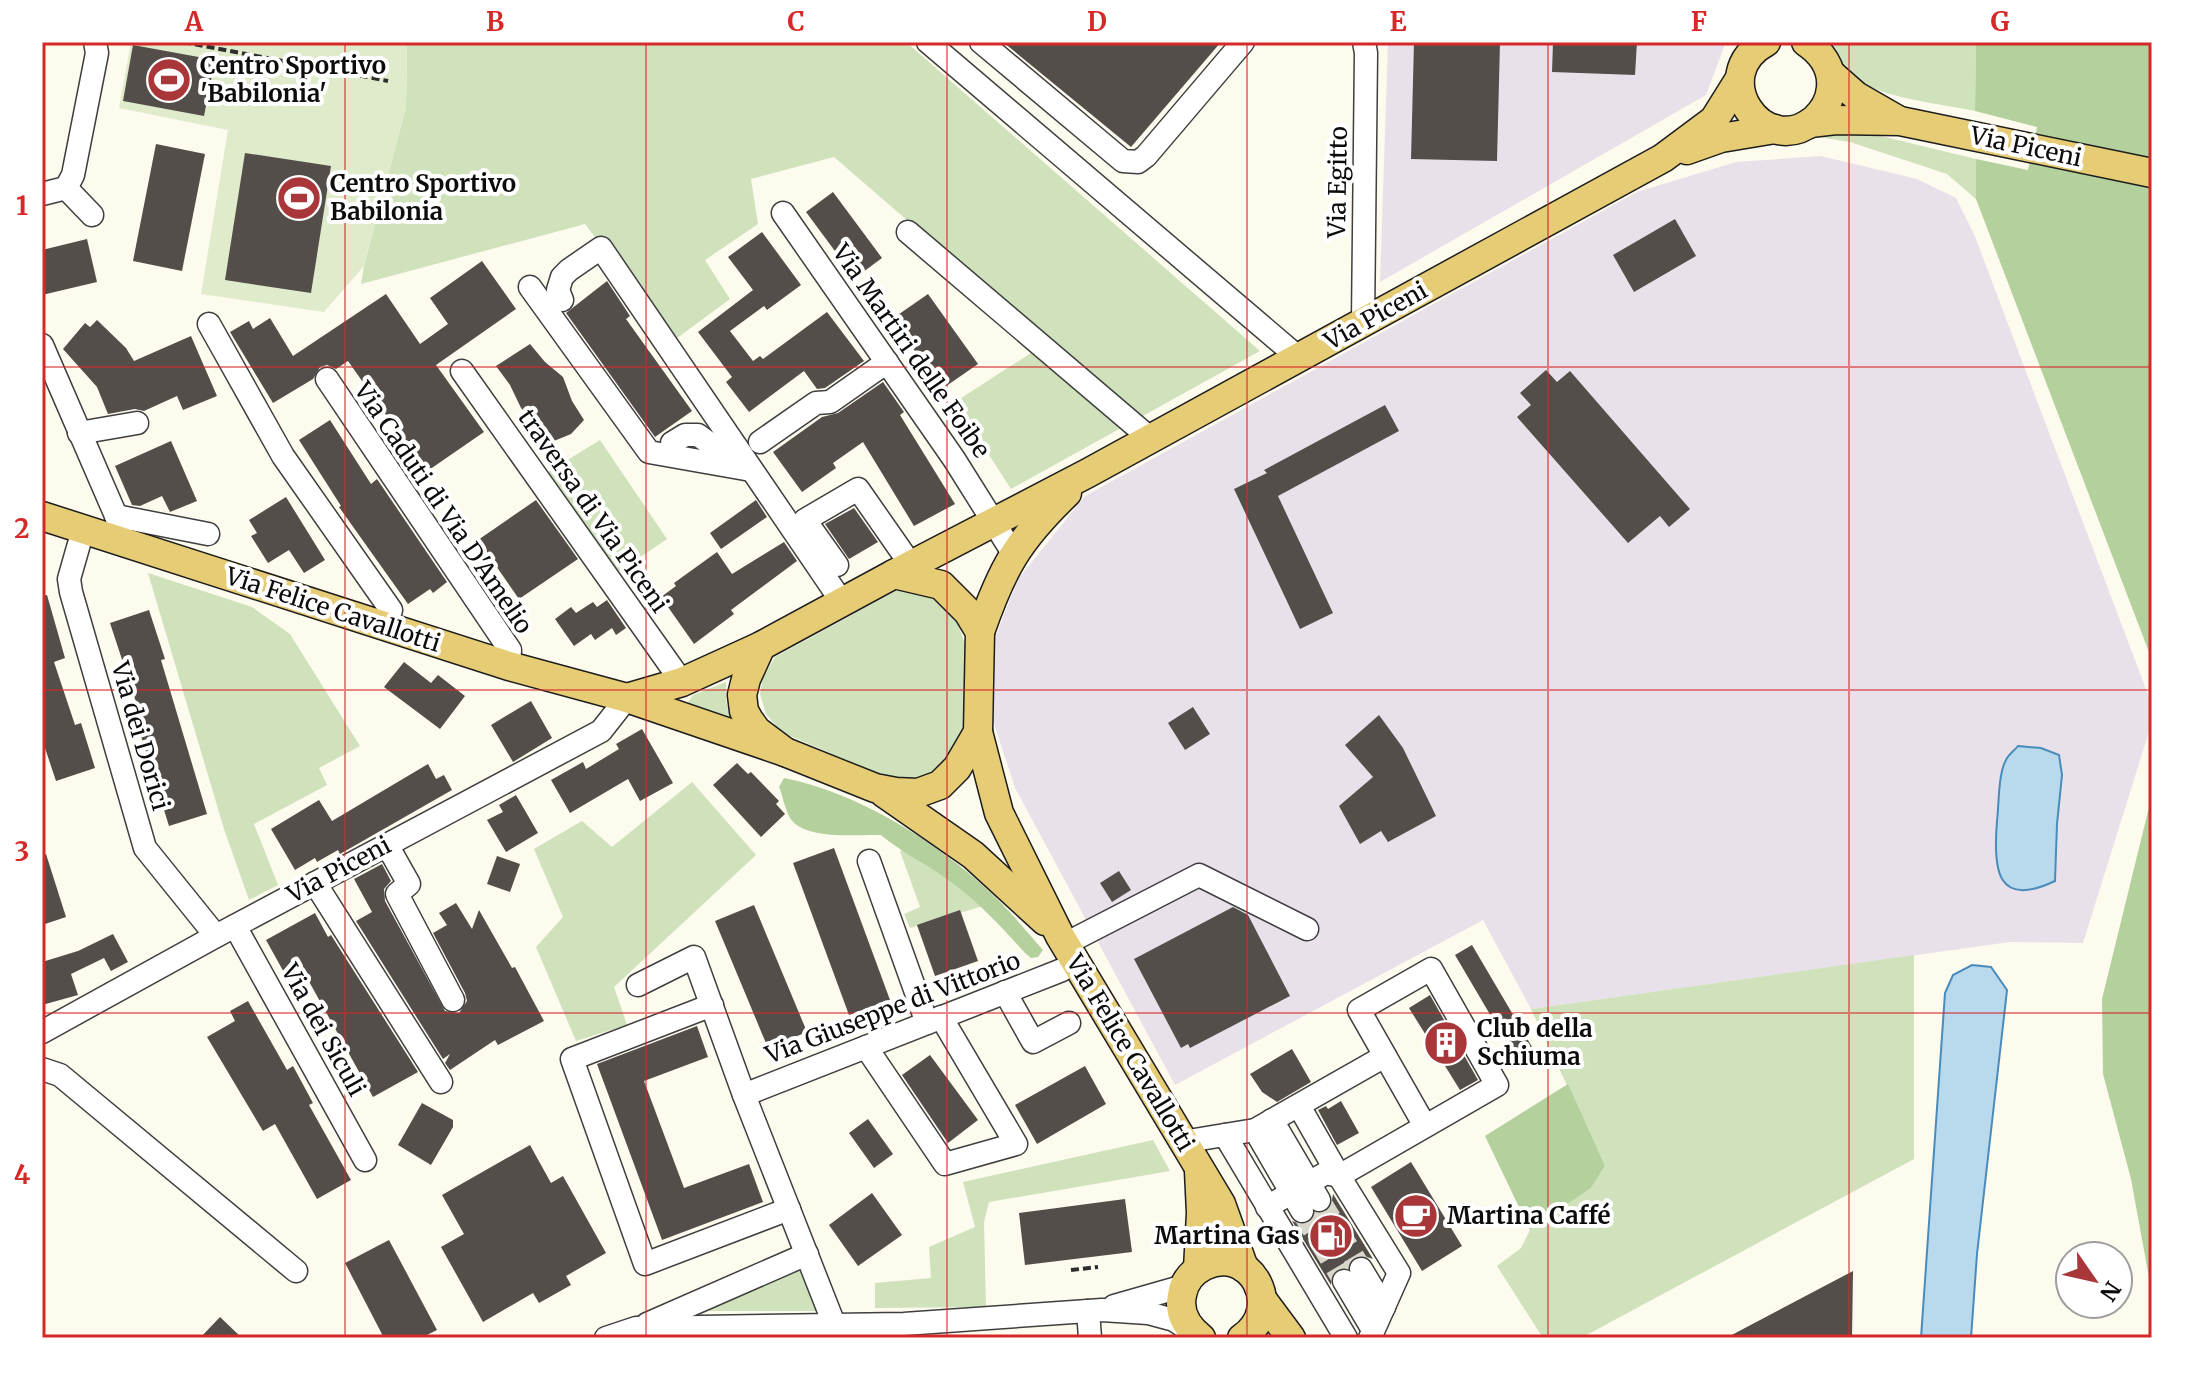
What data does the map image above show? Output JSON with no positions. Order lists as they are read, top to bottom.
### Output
{
  "streets": {
    "main road": ["Via Piceni", "Via Felice Cavallotti"],
    "street": [
      "Via Egitto",
      "Via Martiri delle Foibe",
      "Via Caduti di Via D'Amelio",
      "traversa di Via Piceni",
      "Via dei Dorici",
      "Via Giuseppe di Vittorio",
      "Via dei Siculi"
    ]
  },
  "crossings": [
    ["Via Piceni", "Via Egitto"],
    ["Via Piceni", "Via Martiri delle Foibe"],
    ["Via Piceni", "Via Felice Cavallotti"],
    ["Via Piceni", "Via dei Dorici"],
    ["Via Piceni", "Via dei Siculi"],
    ["Via Caduti di Via D'Amelio", "Via Felice Cavallotti"],
    ["Via Felice Cavallotti", "Via dei Dorici"],
    ["Via Felice Cavallotti", "Via Giuseppe di Vittorio"],
    ["Via dei Dorici", "Via dei Siculi"]
  ],
  "places": {
    "sports": ["Centro Sportivo 'Babilonia'", "Centro Sportivo Babilonia"],
    "building": ["Club della Schiuma"],
    "cafe": ["Martina Caffé"],
    "fuel station": ["Martina Gas"]
  },
  "north": "bottom right",
  "grid": {
    "columns": [
      "A",
      "B",
      "C",
      "D",
      "E",
      "F",
      "G"
    ],
    "rows": [
      "1",
      "2",
      "3",
      "4"
    ]
  }
}
